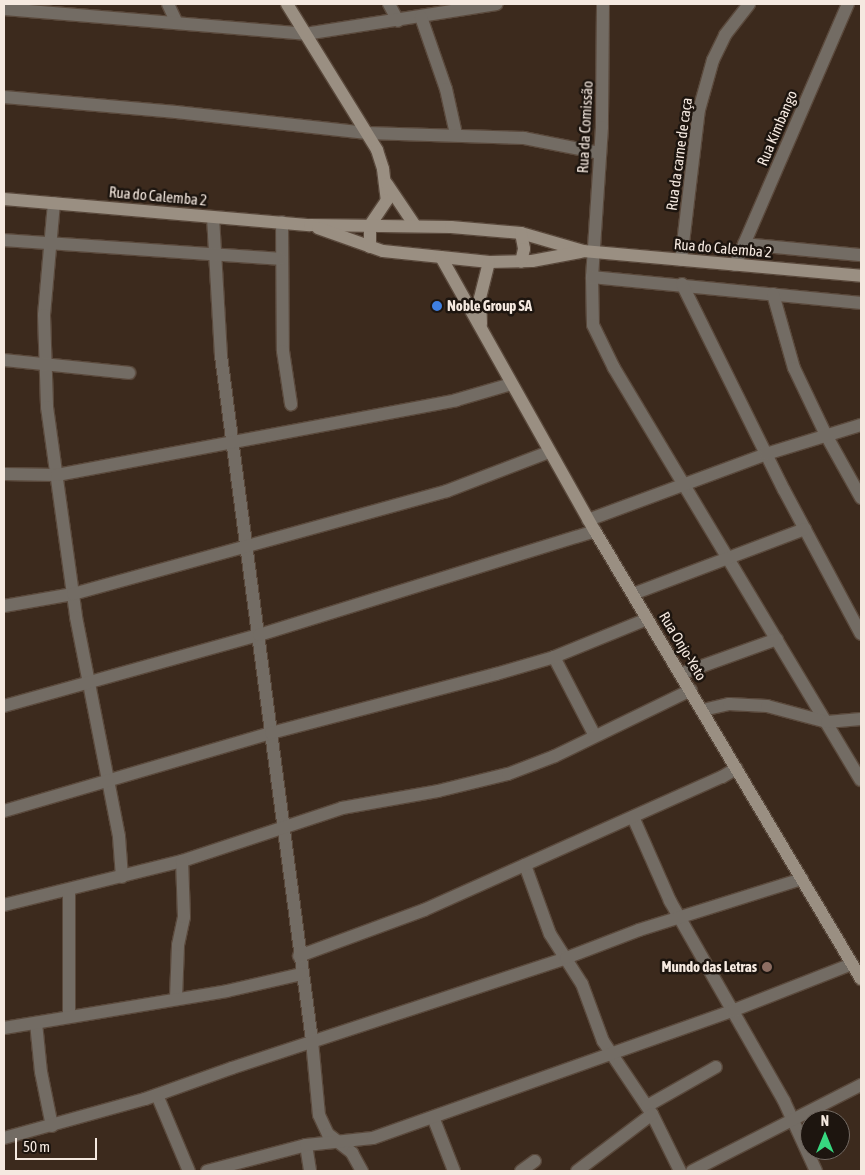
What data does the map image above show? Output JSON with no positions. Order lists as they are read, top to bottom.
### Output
{
  "streets": {
    "main road": ["Rua do Calemba 2", "Rua Onjo-Yeto"],
    "street": ["Rua da Comissão", "Rua Kimbango", "Rua da carne de caça"]
  },
  "crossings": [
    ["Rua da Comissão", "Rua do Calemba 2"],
    ["Rua Kimbango", "Rua do Calemba 2"],
    ["Rua da carne de caça", "Rua do Calemba 2"],
    ["Rua do Calemba 2", "Rua Onjo-Yeto"]
  ],
  "places": ["Noble Group SA", "Mundo das Letras"],
  "scale_bar": "50 m",
  "north": "top"
}
